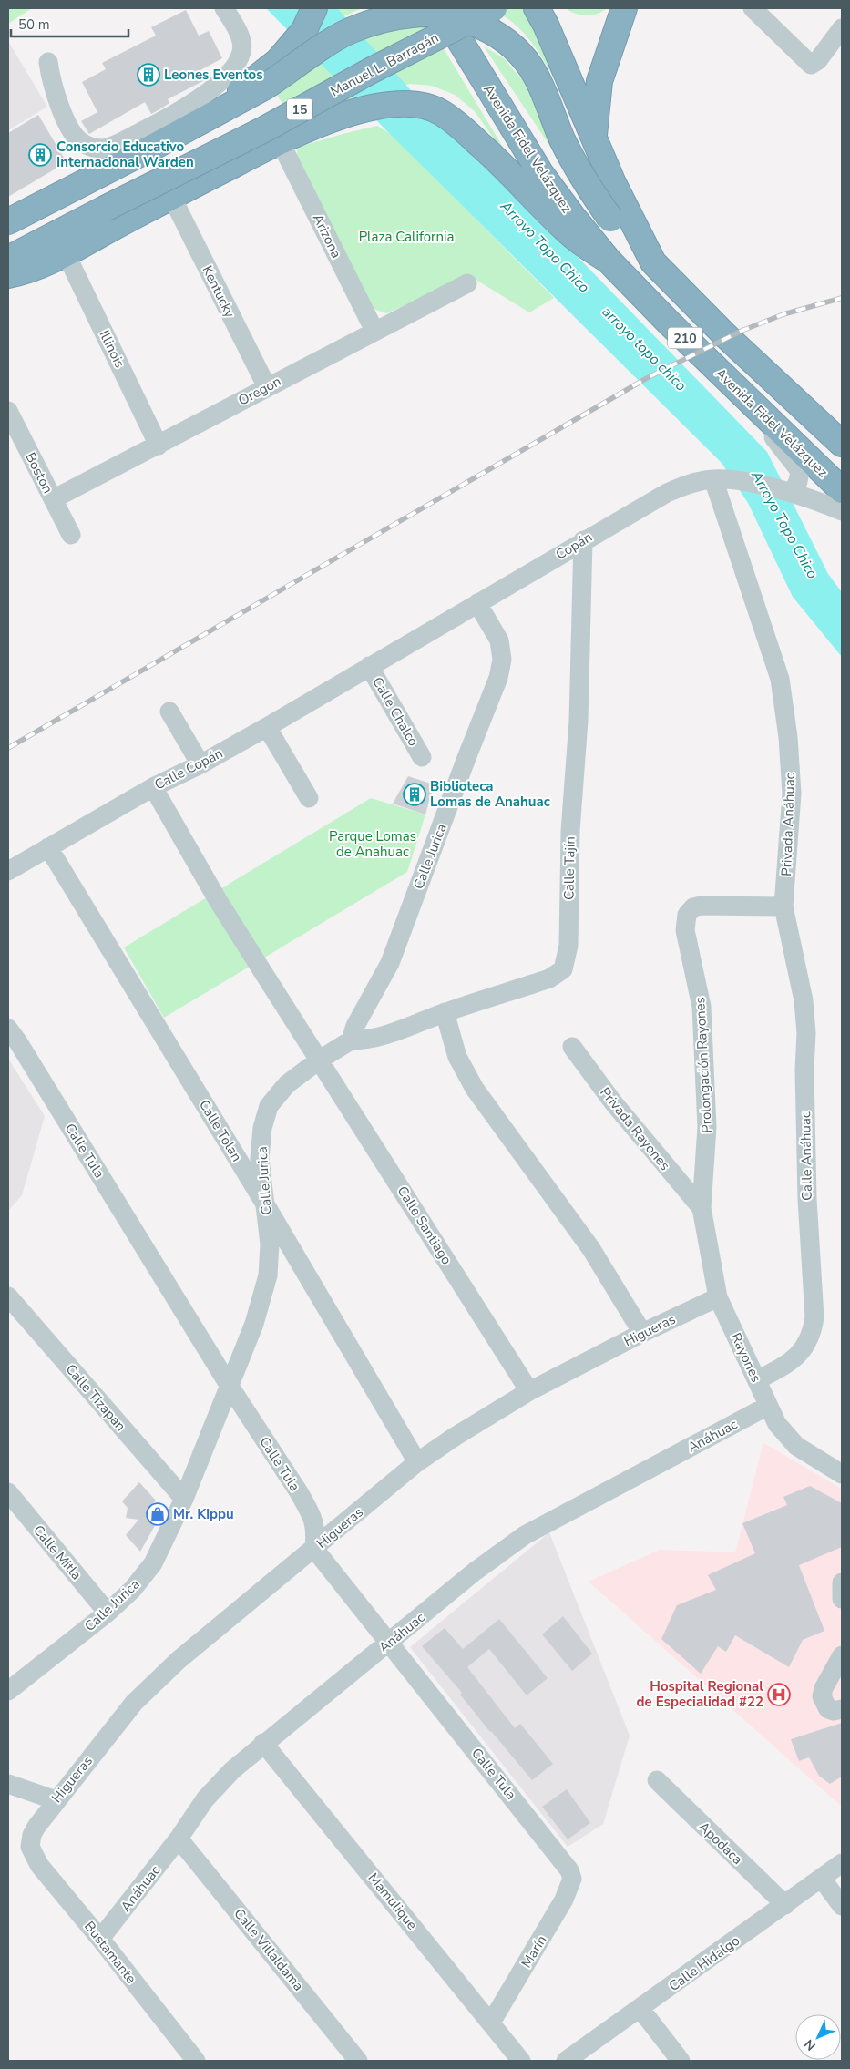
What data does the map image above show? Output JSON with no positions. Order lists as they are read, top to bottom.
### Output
{
  "streets": {
    "highway": [
      "Manuel L. Barragán",
      "15",
      "Avenida Fidel Velázquez",
      "210"
    ],
    "street": [
      "Arizona",
      "Kentucky",
      "Illinois",
      "Oregon",
      "Boston",
      "Copán",
      "Calle Chalco",
      "Calle Copán",
      "Privada Anáhuac",
      "Calle Jurica",
      "Calle Tajín",
      "Prolongación Rayones",
      "Privada Rayones",
      "Calle Tolan",
      "Calle Tula",
      "Calle Anáhuac",
      "Calle Santiago",
      "Higueras",
      "Rayones",
      "Calle Tizapan",
      "Anáhuac",
      "Calle Mitla",
      "Apodaca",
      "Mamulique",
      "Calle Villaldama",
      "Marín",
      "Bustamante",
      "Calle Hidalgo"
    ]
  },
  "crossings": [
    ["Arizona", "Oregon"],
    ["Kentucky", "Oregon"],
    ["Illinois", "Oregon"],
    ["Oregon", "Boston"],
    ["Copán", "Calle Chalco"],
    ["Copán", "Calle Copán"],
    ["Copán", "Privada Anáhuac"],
    ["Copán", "Calle Jurica"],
    ["Copán", "Calle Tajín"],
    ["Calle Chalco", "Calle Copán"],
    ["Calle Copán", "Calle Tolan"],
    ["Calle Copán", "Calle Santiago"],
    ["Privada Anáhuac", "Prolongación Rayones"],
    ["Privada Anáhuac", "Calle Anáhuac"],
    ["Calle Jurica", "Calle Tajín"],
    ["Calle Jurica", "Calle Tolan"],
    ["Calle Jurica", "Calle Tula"],
    ["Calle Jurica", "Calle Santiago"],
    ["Calle Jurica", "Calle Tizapan"],
    ["Calle Jurica", "Calle Mitla"],
    ["Prolongación Rayones", "Privada Rayones"],
    ["Prolongación Rayones", "Calle Anáhuac"],
    ["Prolongación Rayones", "Rayones"],
    ["Privada Rayones", "Rayones"],
    ["Calle Tolan", "Higueras"],
    ["Calle Tula", "Higueras"],
    ["Calle Tula", "Anáhuac"],
    ["Calle Tula", "Marín"],
    ["Calle Anáhuac", "Rayones"],
    ["Calle Santiago", "Higueras"],
    ["Higueras", "Rayones"],
    ["Higueras", "Bustamante"],
    ["Rayones", "Anáhuac"],
    ["Anáhuac", "Mamulique"],
    ["Anáhuac", "Calle Villaldama"],
    ["Anáhuac", "Bustamante"],
    ["Apodaca", "Calle Hidalgo"],
    ["Mamulique", "Marín"]
  ],
  "water": ["Arroyo Topo Chico", "arroyo topo chico"],
  "parks": ["Plaza California", "Parque Lomas de Anahuac"],
  "places": {
    "building": ["Leones Eventos", "Consorcio Educativo Internacional Warden", "Biblioteca Lomas de Anahuac"],
    "shop": ["Mr. Kippu"],
    "hospital": ["Hospital Regional de Especialidad #22"]
  },
  "scale_bar": "50 m",
  "north": "bottom left"
}
